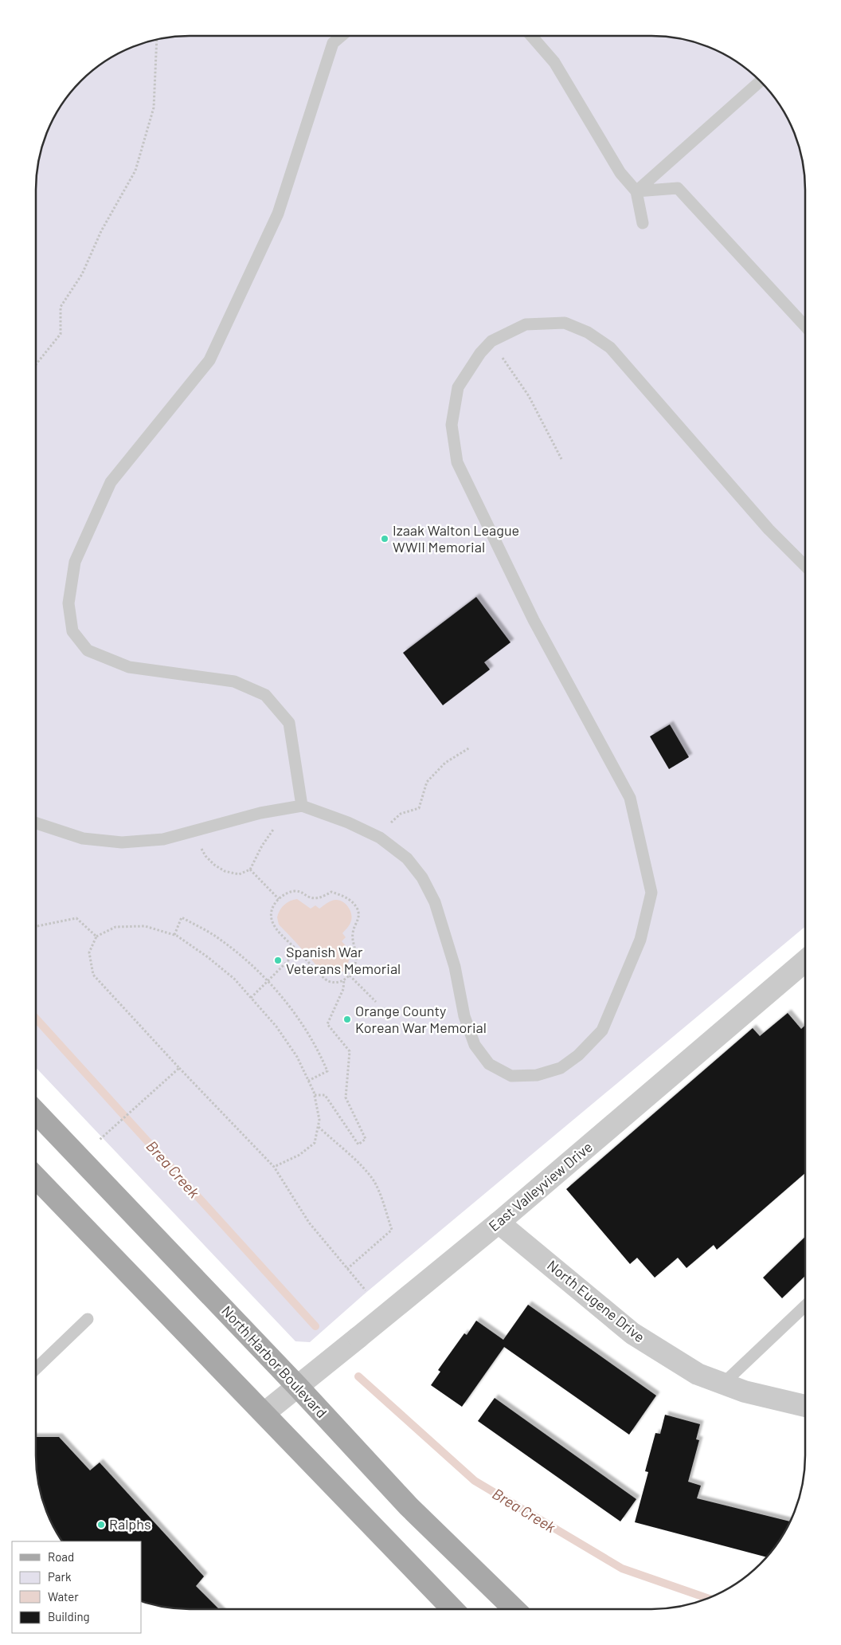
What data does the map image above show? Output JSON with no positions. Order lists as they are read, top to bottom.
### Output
{
  "streets": {
    "main road": ["North Harbor Boulevard"],
    "street": ["East Valleyview Drive", "North Eugene Drive"]
  },
  "crossings": [
    ["East Valleyview Drive", "North Eugene Drive"],
    ["East Valleyview Drive", "North Harbor Boulevard"]
  ],
  "water": ["Brea Creek"],
  "places": [
    "Izaak Walton League WWII Memorial",
    "Spanish War Veterans Memorial",
    "Orange County Korean War Memorial",
    "Ralphs"
  ],
  "legend": [
    "Road",
    "Park",
    "Water",
    "Building"
  ]
}
